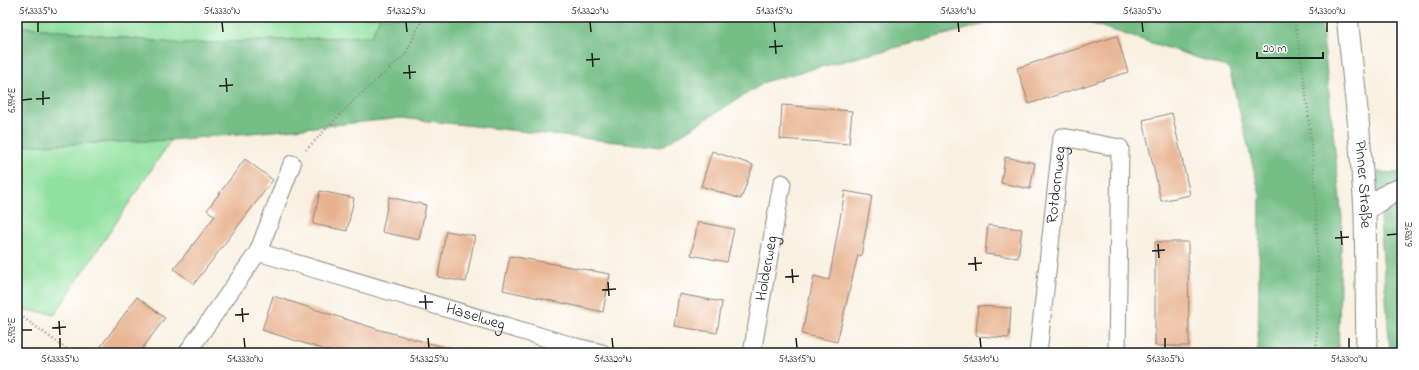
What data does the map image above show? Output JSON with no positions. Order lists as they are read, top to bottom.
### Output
{
  "streets": {
    "street": [
      "Rotdornweg",
      "Pinner Straße",
      "Holderweg",
      "Haselweg"
    ]
  },
  "scale_bar": "20 m",
  "coordinates": [
    "51.3335°N",
    "51.3330°N",
    "51.3325°N",
    "51.3320°N",
    "51.3315°N",
    "51.3310°N",
    "51.3305°N",
    "51.3300°N",
    "6.994°E",
    "6.993°E"
  ]
}
